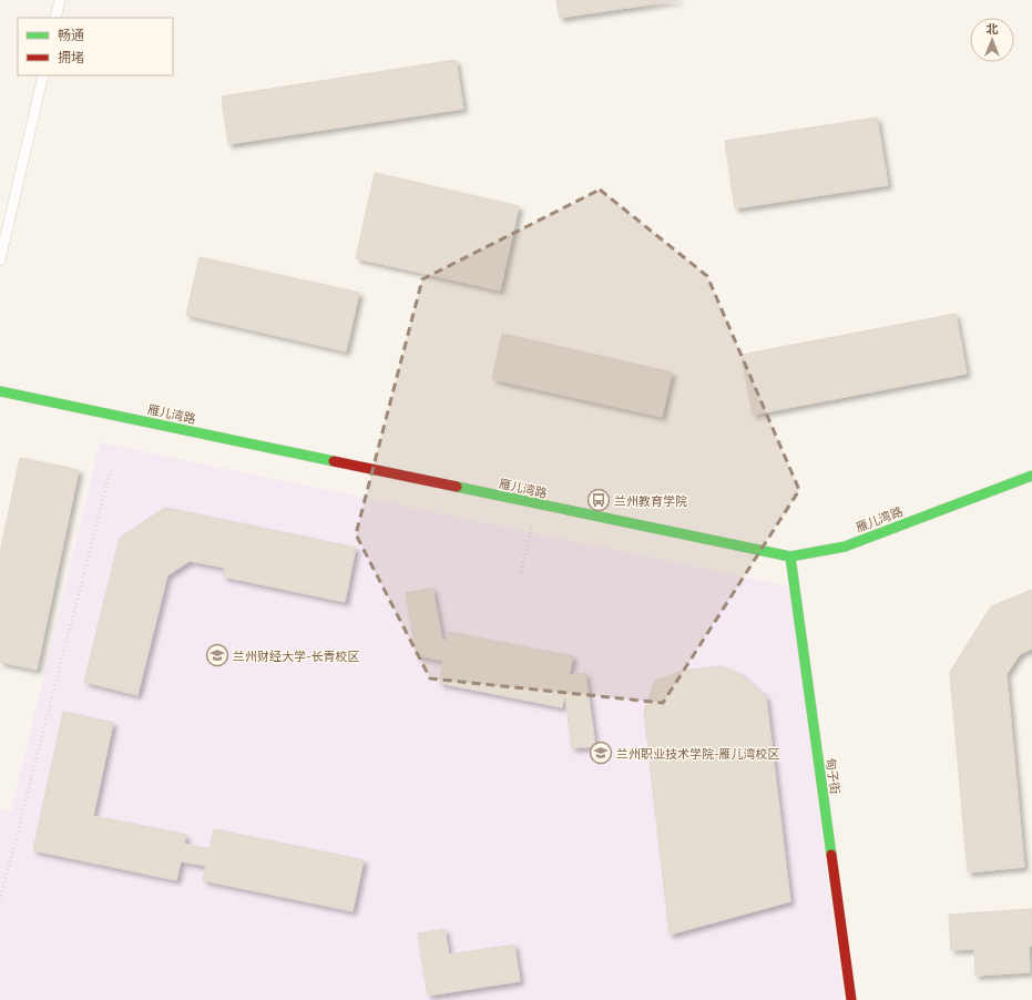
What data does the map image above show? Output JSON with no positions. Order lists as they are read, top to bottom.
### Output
{
  "streets": {
    "main road": ["雁儿湾路", "甸子街"]
  },
  "crossings": [
    ["雁儿湾路", "甸子街"]
  ],
  "places": {
    "bus stop": ["兰州教育学院"],
    "school or university": ["兰州财经大学-长青校区", "兰州职业技术学院-雁儿湾校区"]
  },
  "legend": ["畅通", "拥堵"],
  "north": "top"
}
